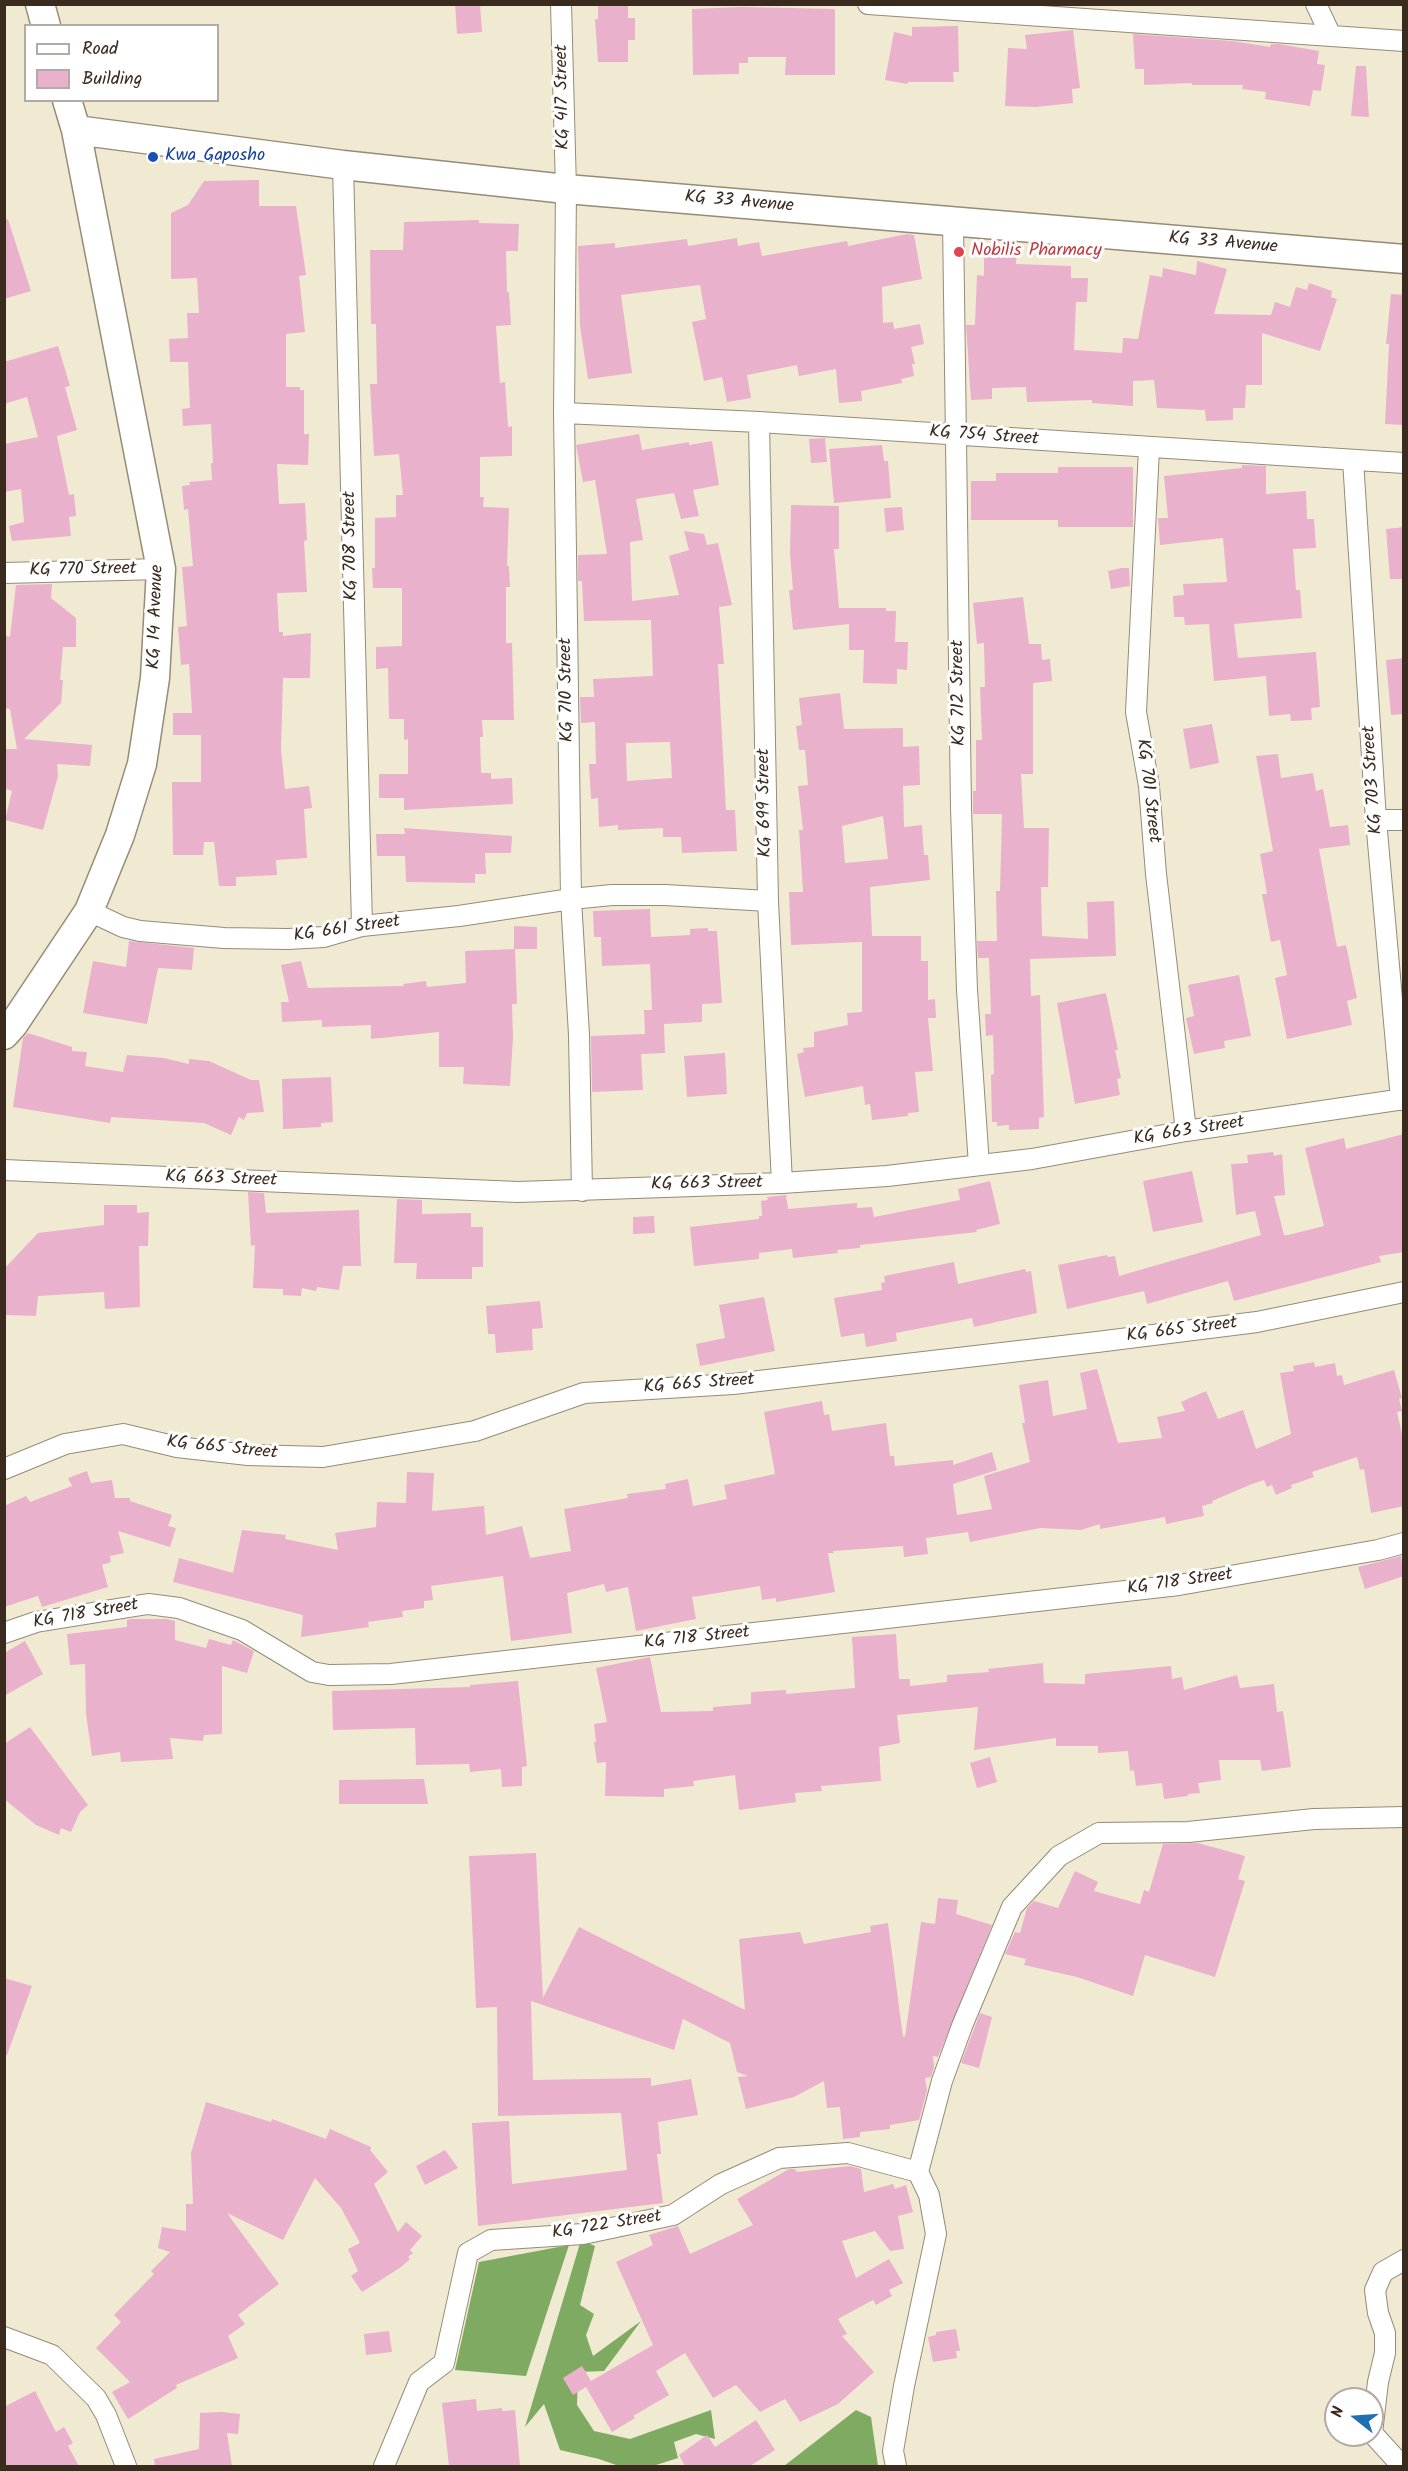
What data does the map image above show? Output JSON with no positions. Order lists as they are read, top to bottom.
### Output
{
  "streets": {
    "main road": ["KG 33 Avenue", "KG 14 Avenue"],
    "street": [
      "KG 417 Street",
      "KG 754 Street",
      "KG 708 Street",
      "KG 770 Street",
      "KG 710 Street",
      "KG 712 Street",
      "KG 703 Street",
      "KG 701 Street",
      "KG 699 Street",
      "KG 661 Street",
      "KG 663 Street",
      "KG 665 Street",
      "KG 718 Street",
      "KG 722 Street"
    ]
  },
  "crossings": [
    ["KG 417 Street", "KG 33 Avenue"],
    ["KG 417 Street", "KG 710 Street"],
    ["KG 33 Avenue", "KG 708 Street"],
    ["KG 33 Avenue", "KG 14 Avenue"],
    ["KG 33 Avenue", "KG 710 Street"],
    ["KG 33 Avenue", "KG 712 Street"],
    ["KG 754 Street", "KG 710 Street"],
    ["KG 754 Street", "KG 712 Street"],
    ["KG 754 Street", "KG 703 Street"],
    ["KG 754 Street", "KG 701 Street"],
    ["KG 754 Street", "KG 699 Street"],
    ["KG 708 Street", "KG 661 Street"],
    ["KG 770 Street", "KG 14 Avenue"],
    ["KG 14 Avenue", "KG 661 Street"],
    ["KG 710 Street", "KG 661 Street"],
    ["KG 710 Street", "KG 663 Street"],
    ["KG 712 Street", "KG 663 Street"],
    ["KG 703 Street", "KG 663 Street"],
    ["KG 701 Street", "KG 663 Street"],
    ["KG 699 Street", "KG 661 Street"],
    ["KG 699 Street", "KG 663 Street"]
  ],
  "places": ["Kwa Gaposho", "Nobilis Pharmacy"],
  "legend": ["Road", "Building"],
  "north": "left"
}
